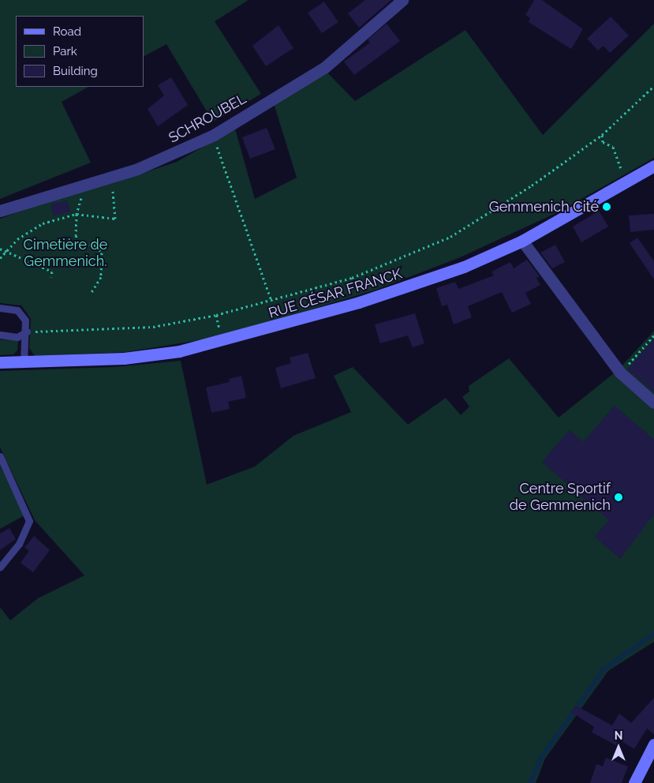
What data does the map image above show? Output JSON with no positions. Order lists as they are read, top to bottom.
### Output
{
  "streets": {
    "main road": ["RUE CÉSAR FRANCK"],
    "street": ["SCHROUBEL"]
  },
  "parks": ["Cimetière de Gemmenich."],
  "places": ["Gemmenich Cité", "Centre Sportif de Gemmenich"],
  "legend": ["Road", "Park", "Building"],
  "north": "top"
}
